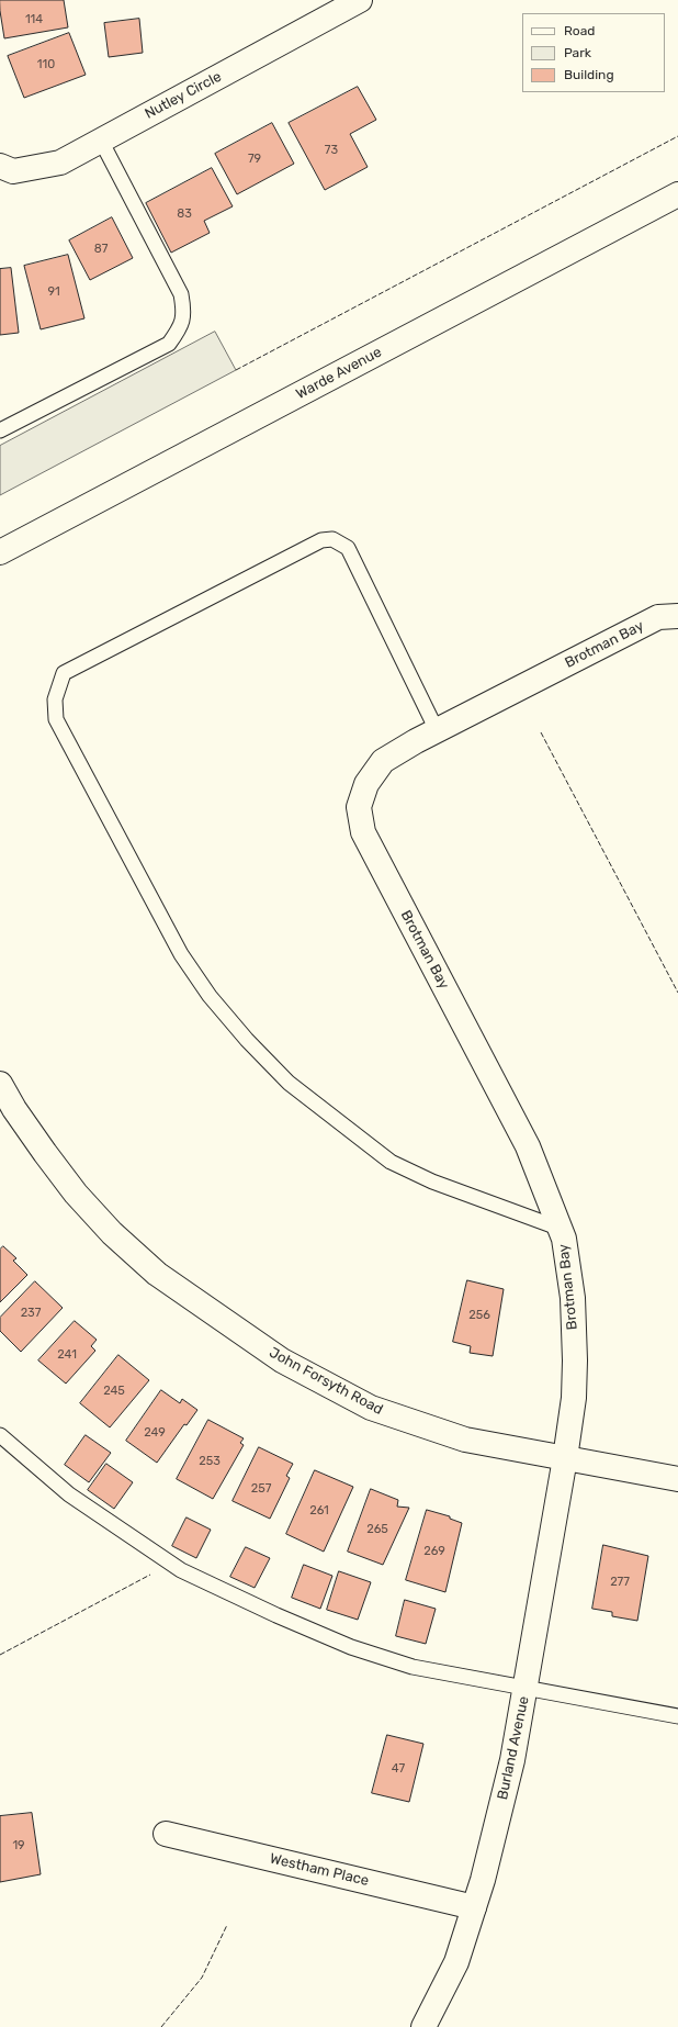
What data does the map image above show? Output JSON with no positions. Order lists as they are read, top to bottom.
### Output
{
  "streets": {
    "street": [
      "Nutley Circle",
      "Warde Avenue",
      "Brotman Bay",
      "John Forsyth Road",
      "Burland Avenue",
      "Westham Place"
    ]
  },
  "crossings": [
    ["Brotman Bay", "John Forsyth Road"],
    ["Brotman Bay", "Burland Avenue"],
    ["John Forsyth Road", "Burland Avenue"],
    ["Burland Avenue", "Westham Place"]
  ],
  "house_numbers": [
    "114",
    "110",
    "73",
    "79",
    "83",
    "87",
    "91",
    "237",
    "256",
    "241",
    "245",
    "249",
    "253",
    "257",
    "261",
    "265",
    "269",
    "277",
    "47",
    "19"
  ],
  "legend": ["Road", "Park", "Building"]
}
